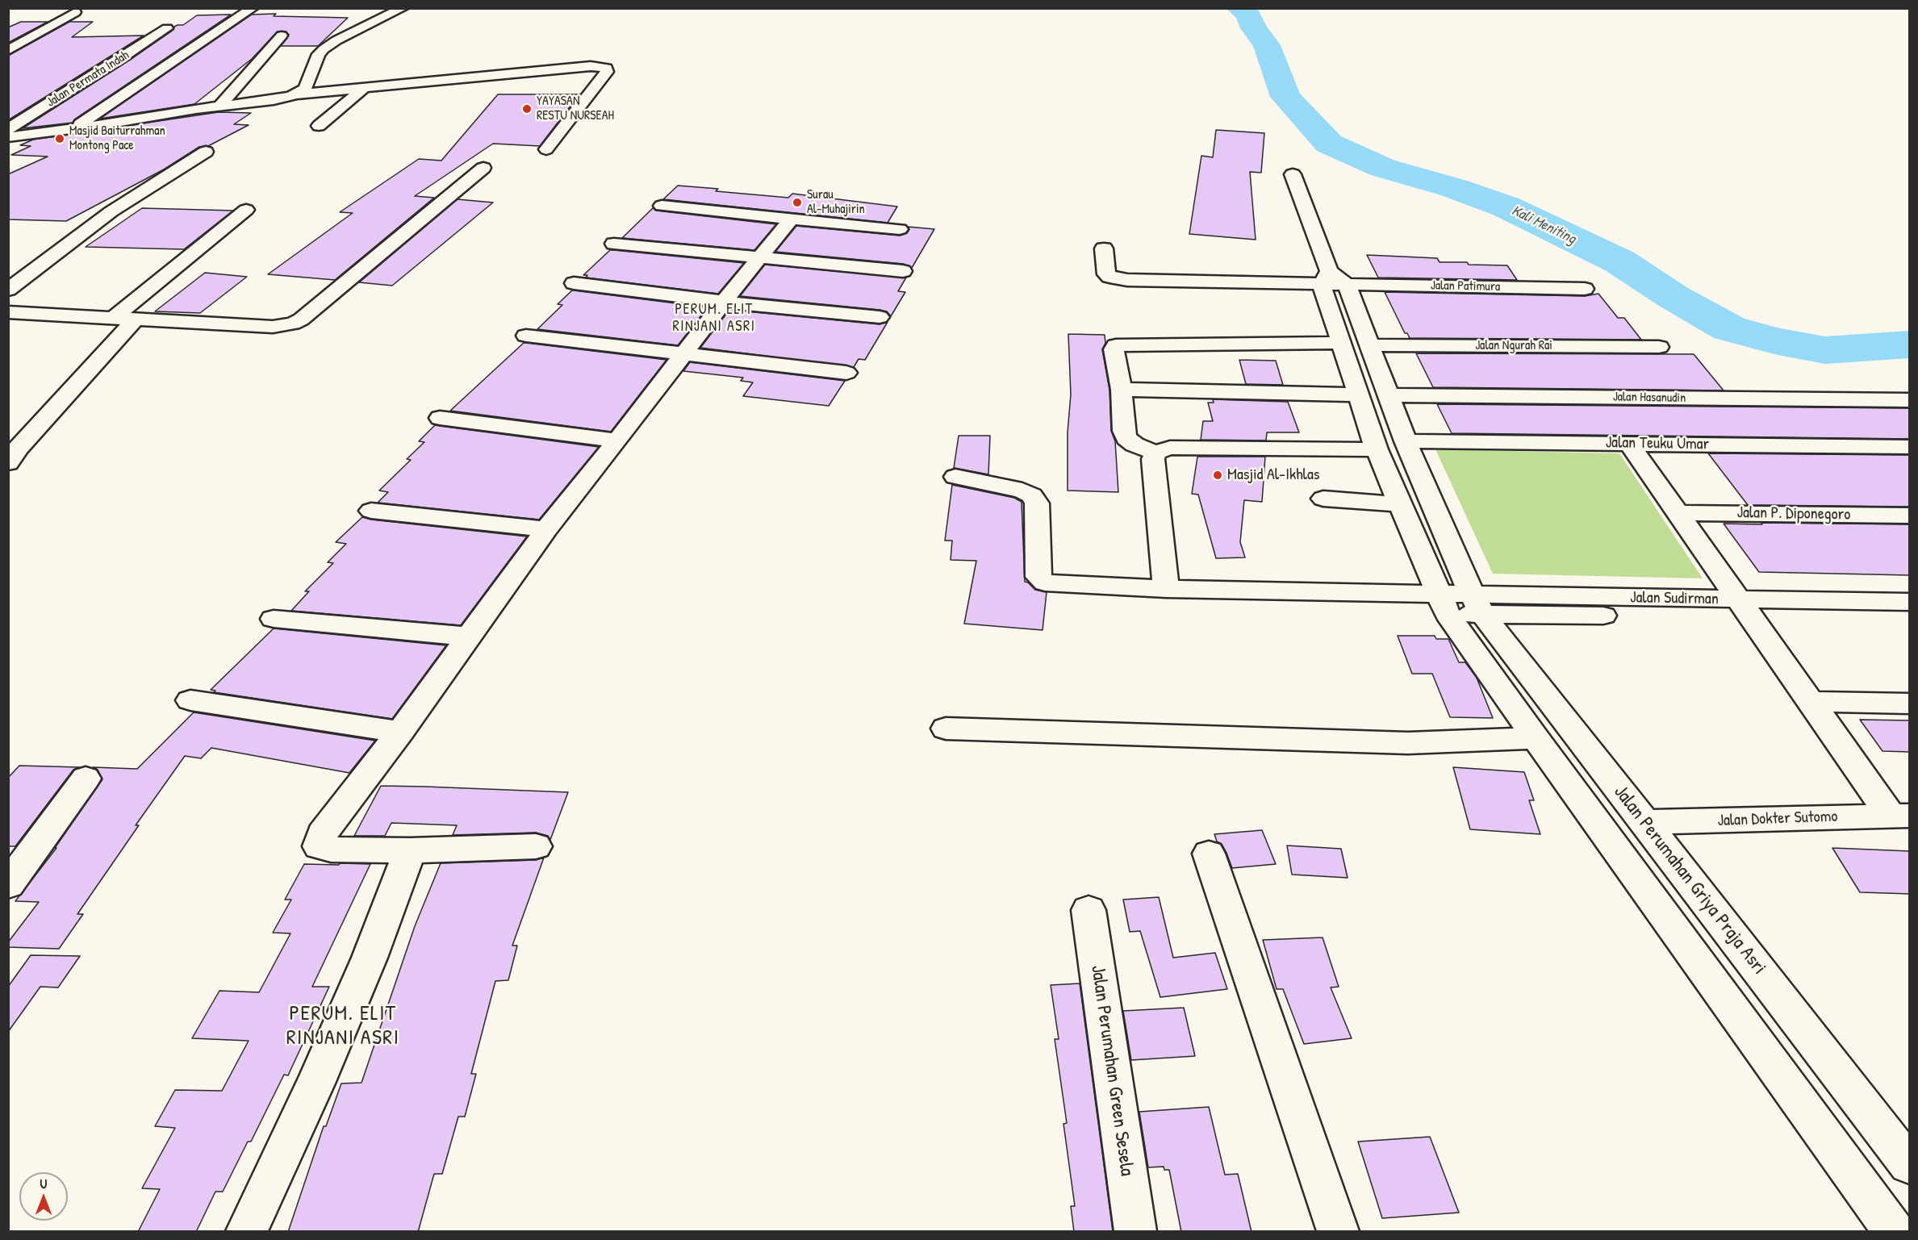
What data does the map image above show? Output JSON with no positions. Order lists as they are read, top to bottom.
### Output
{
  "streets": {
    "street": [
      "Jalan Permata Indah",
      "Jalan Patimura",
      "Jalan Ngurah Rai",
      "Jalan Hasanudin",
      "Jalan Teuku Umar",
      "Jalan P. Diponegoro",
      "Jalan Sudirman",
      "Jalan Dokter Sutomo",
      "Jalan Perumahan Griya Praja Asri",
      "Jalan Perumahan Green Sesela"
    ]
  },
  "crossings": [
    ["Jalan Dokter Sutomo", "Jalan Perumahan Griya Praja Asri"]
  ],
  "districts": ["PERUM. ELIT RINJANI ASRI", "PERUM. ELIT RINJANI ASRI"],
  "water": ["Kali Meniting"],
  "places": [
    "YAYASAN RESTU NURSEAH",
    "Masjid Baiturrahman Montong Pace",
    "Surau Al-Muhajirin",
    "Masjid Al-Ikhlas"
  ],
  "north": "top"
}
